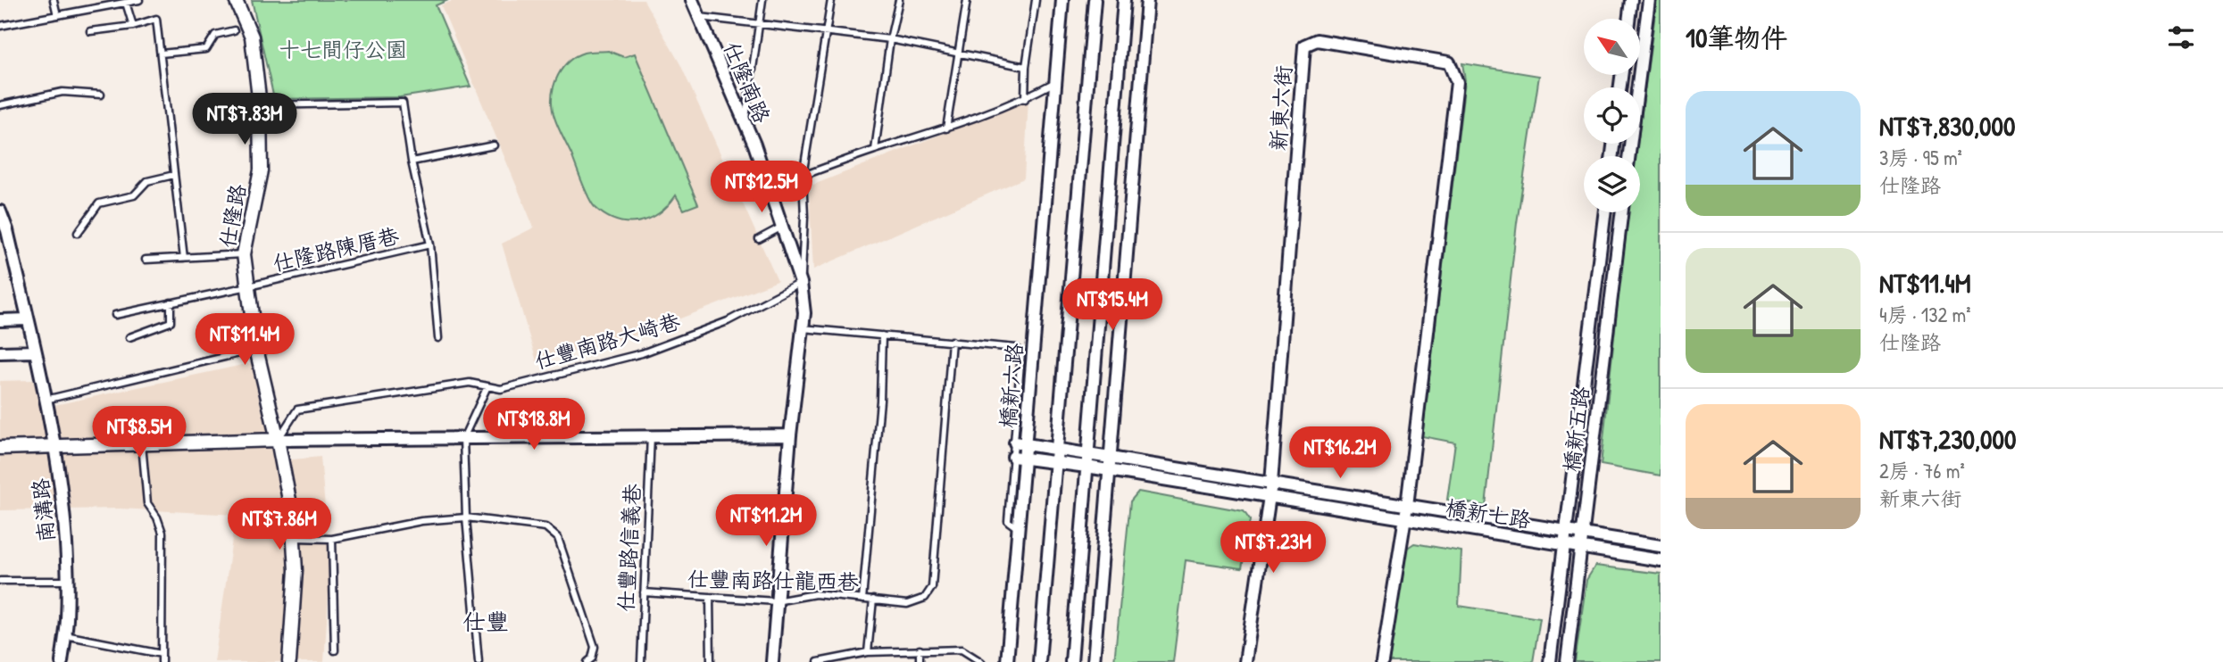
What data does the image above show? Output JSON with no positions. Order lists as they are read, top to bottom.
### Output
{
  "streets": {
    "street": [
      "仕隆南路",
      "新東六街",
      "仕隆路",
      "橋新六路",
      "橋新五路",
      "南溝路",
      "橋新七路"
    ],
    "lane": [
      "仕隆路陳厝巷",
      "仕豐南路大崎巷",
      "仕豐路信義巷",
      "仕豐南路仕龍西巷"
    ]
  },
  "crossings": [
    ["仕隆南路", "仕豐南路大崎巷"],
    ["仕隆南路", "仕豐南路仕龍西巷"],
    ["新東六街", "橋新七路"],
    ["仕隆路", "仕隆路陳厝巷"],
    ["仕隆路", "仕豐南路大崎巷"],
    ["仕隆路", "仕豐路信義巷"],
    ["橋新六路", "橋新七路"],
    ["橋新五路", "橋新七路"],
    ["仕豐路信義巷", "仕豐南路仕龍西巷"]
  ],
  "districts": ["仕豐"],
  "parks": ["十七間仔公園"],
  "north": "top left",
  "page": {
    "heading": "10筆物件",
    "list": [
      {
        "name": "NT$7,830,000",
        "note": "3房 · 95 m² · 仕隆路"
      },
      {
        "name": "NT$11.4M",
        "note": "4房 · 132 m² · 仕隆路"
      },
      {
        "name": "NT$7,230,000",
        "note": "2房 · 76 m² · 新東六街"
      }
    ],
    "price": [
      "NT$7.83M",
      "NT$12.5M",
      "NT$15.4M",
      "NT$11.4M",
      "NT$18.8M",
      "NT$8.5M",
      "NT$16.2M",
      "NT$11.2M",
      "NT$7.86M",
      "NT$7.23M"
    ]
  }
}
